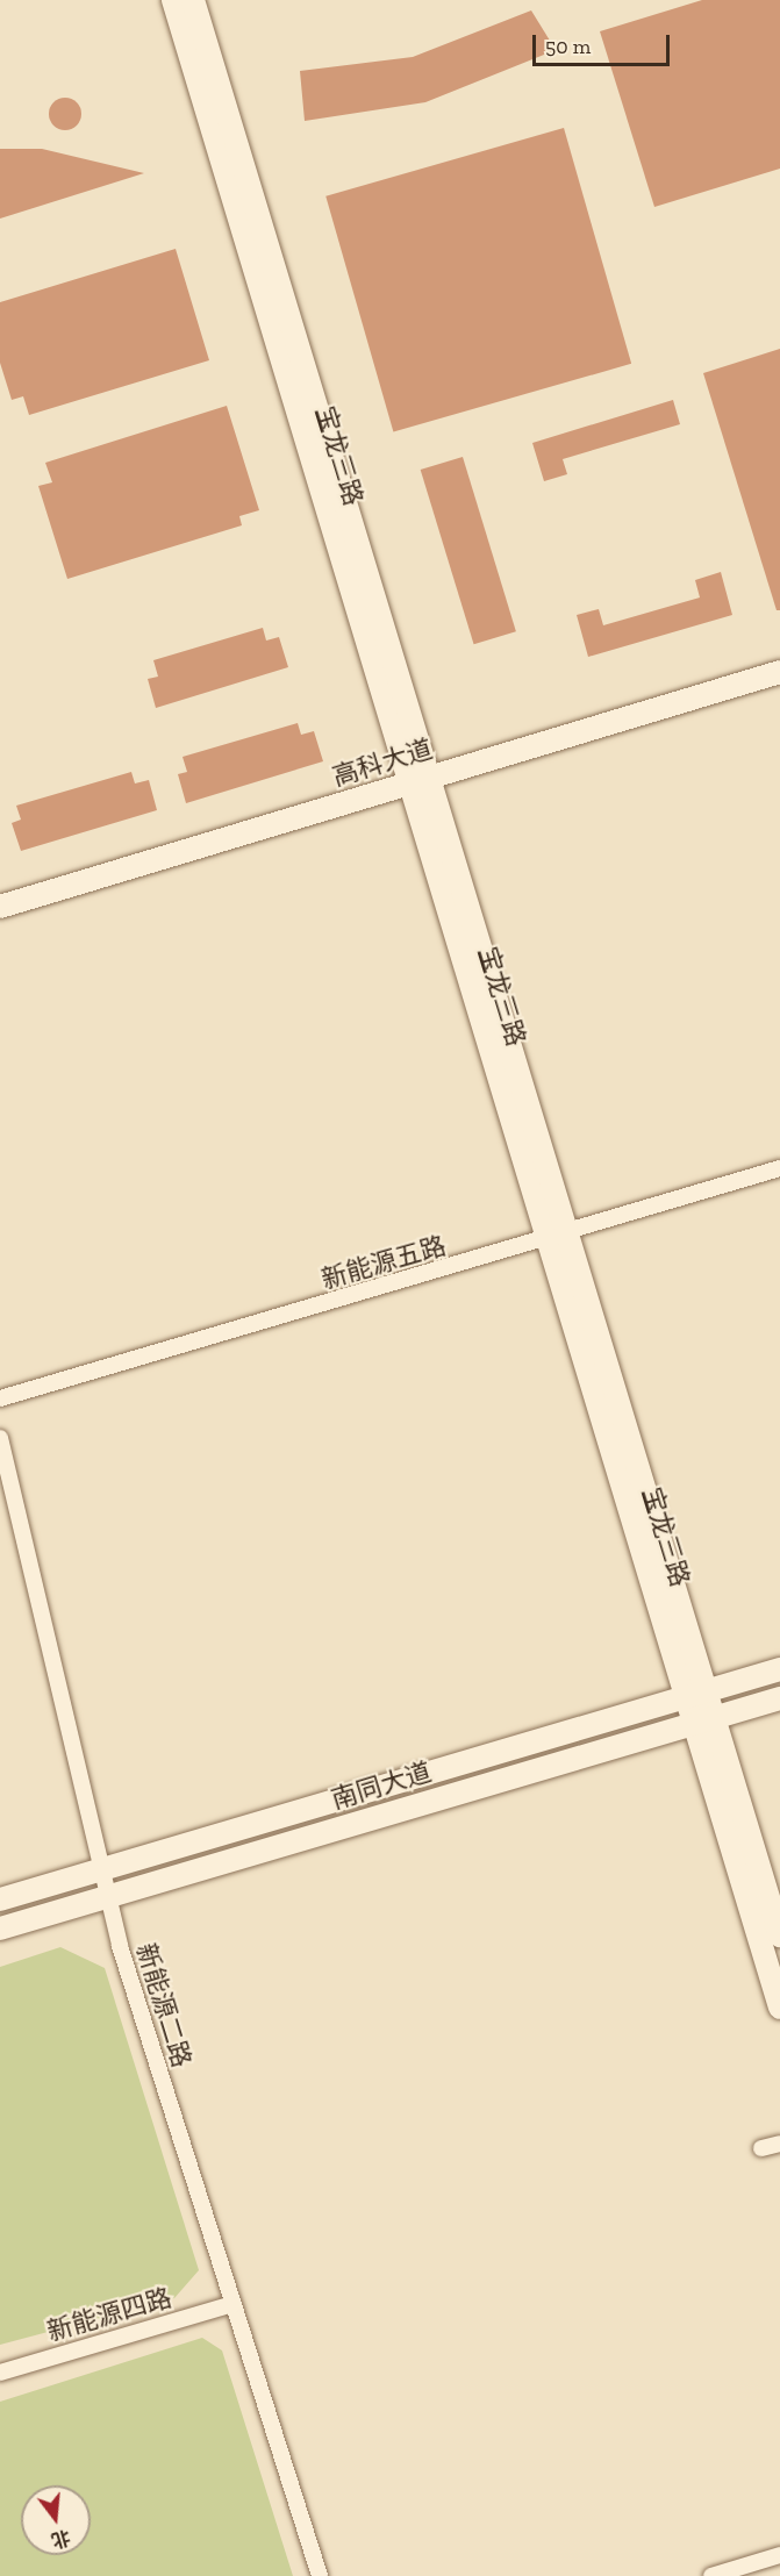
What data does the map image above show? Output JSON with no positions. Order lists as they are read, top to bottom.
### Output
{
  "streets": {
    "street": [
      "宝龙三路",
      "高科大道",
      "新能源五路",
      "南同大道",
      "新能源二路",
      "新能源四路"
    ]
  },
  "crossings": [
    ["宝龙三路", "高科大道"],
    ["宝龙三路", "新能源五路"],
    ["宝龙三路", "南同大道"],
    ["南同大道", "新能源二路"],
    ["新能源二路", "新能源四路"]
  ],
  "scale_bar": "50 m",
  "north": "bottom"
}
